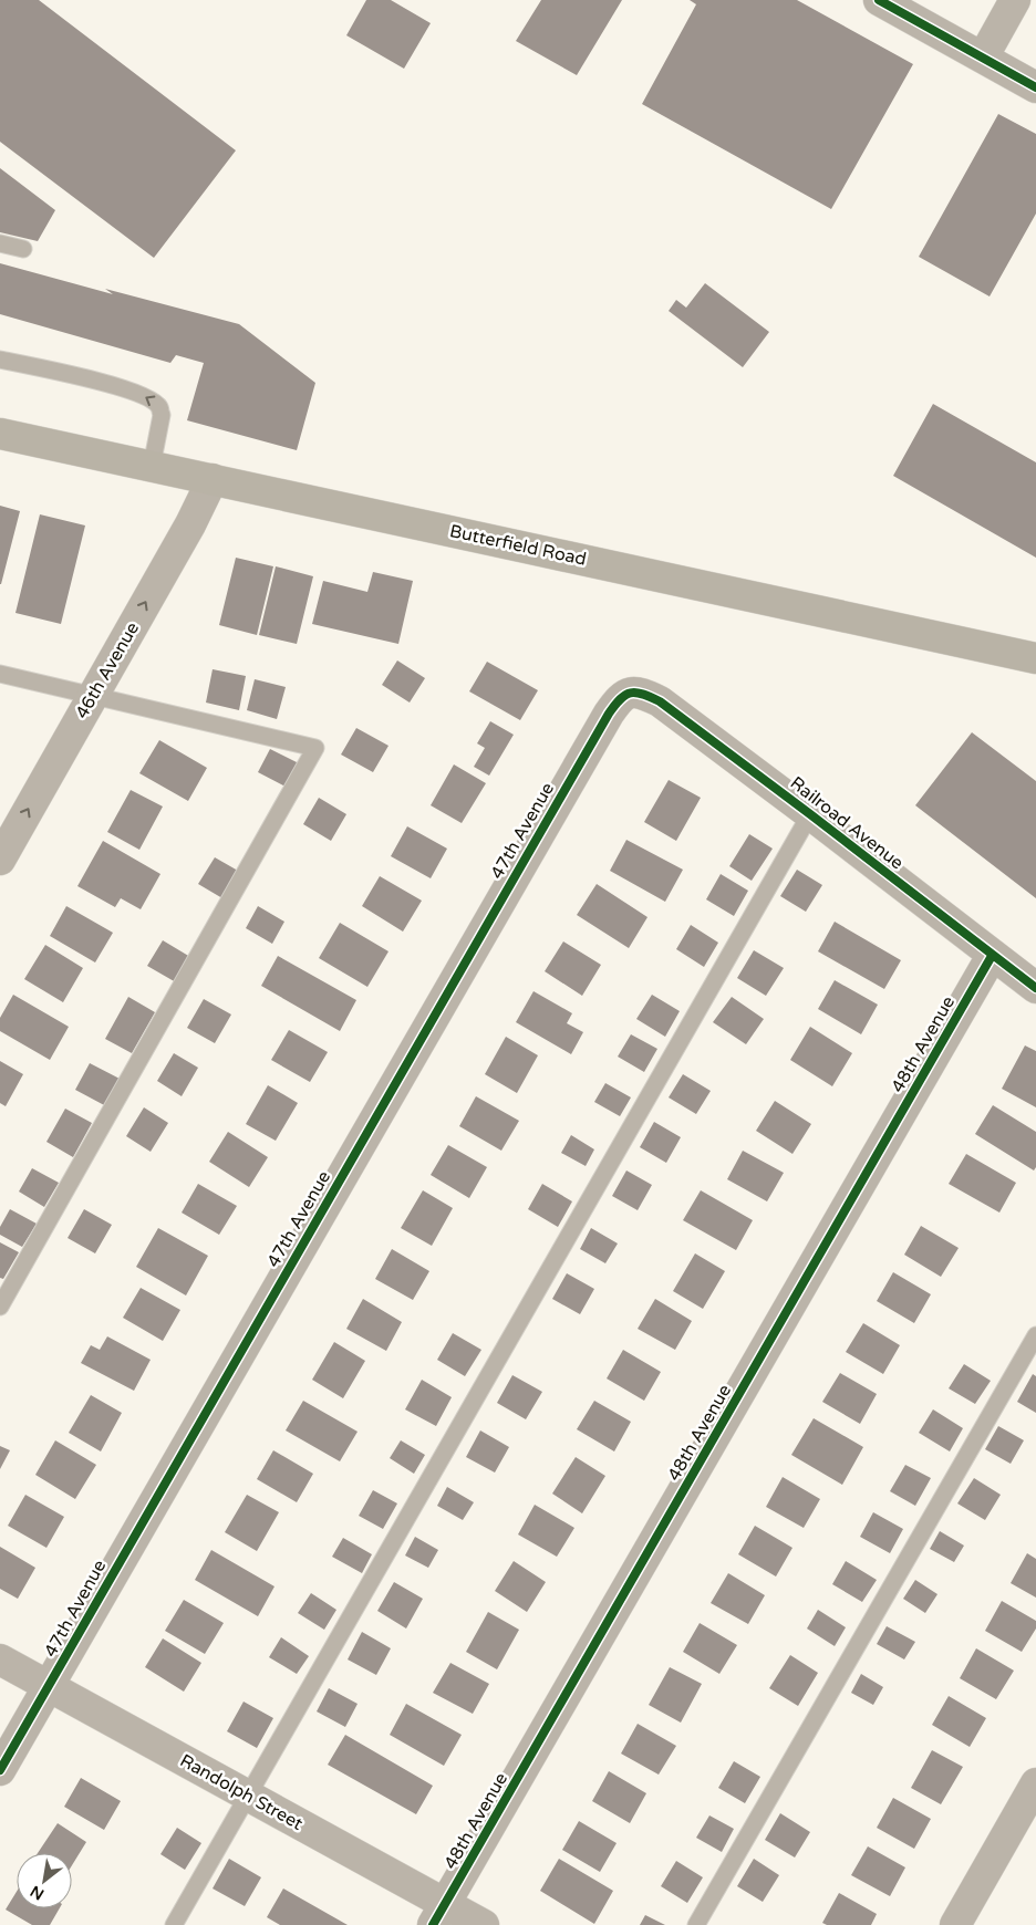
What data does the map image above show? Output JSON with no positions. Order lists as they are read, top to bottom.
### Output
{
  "streets": {
    "main road": ["Butterfield Road"],
    "street": [
      "46th Avenue",
      "Railroad Avenue",
      "47th Avenue",
      "48th Avenue",
      "Randolph Street"
    ]
  },
  "crossings": [
    ["Butterfield Road", "46th Avenue"],
    ["Railroad Avenue", "47th Avenue"],
    ["Railroad Avenue", "48th Avenue"],
    ["47th Avenue", "Randolph Street"],
    ["48th Avenue", "Randolph Street"]
  ],
  "one_way": ["46th Avenue"],
  "north": "bottom left"
}
